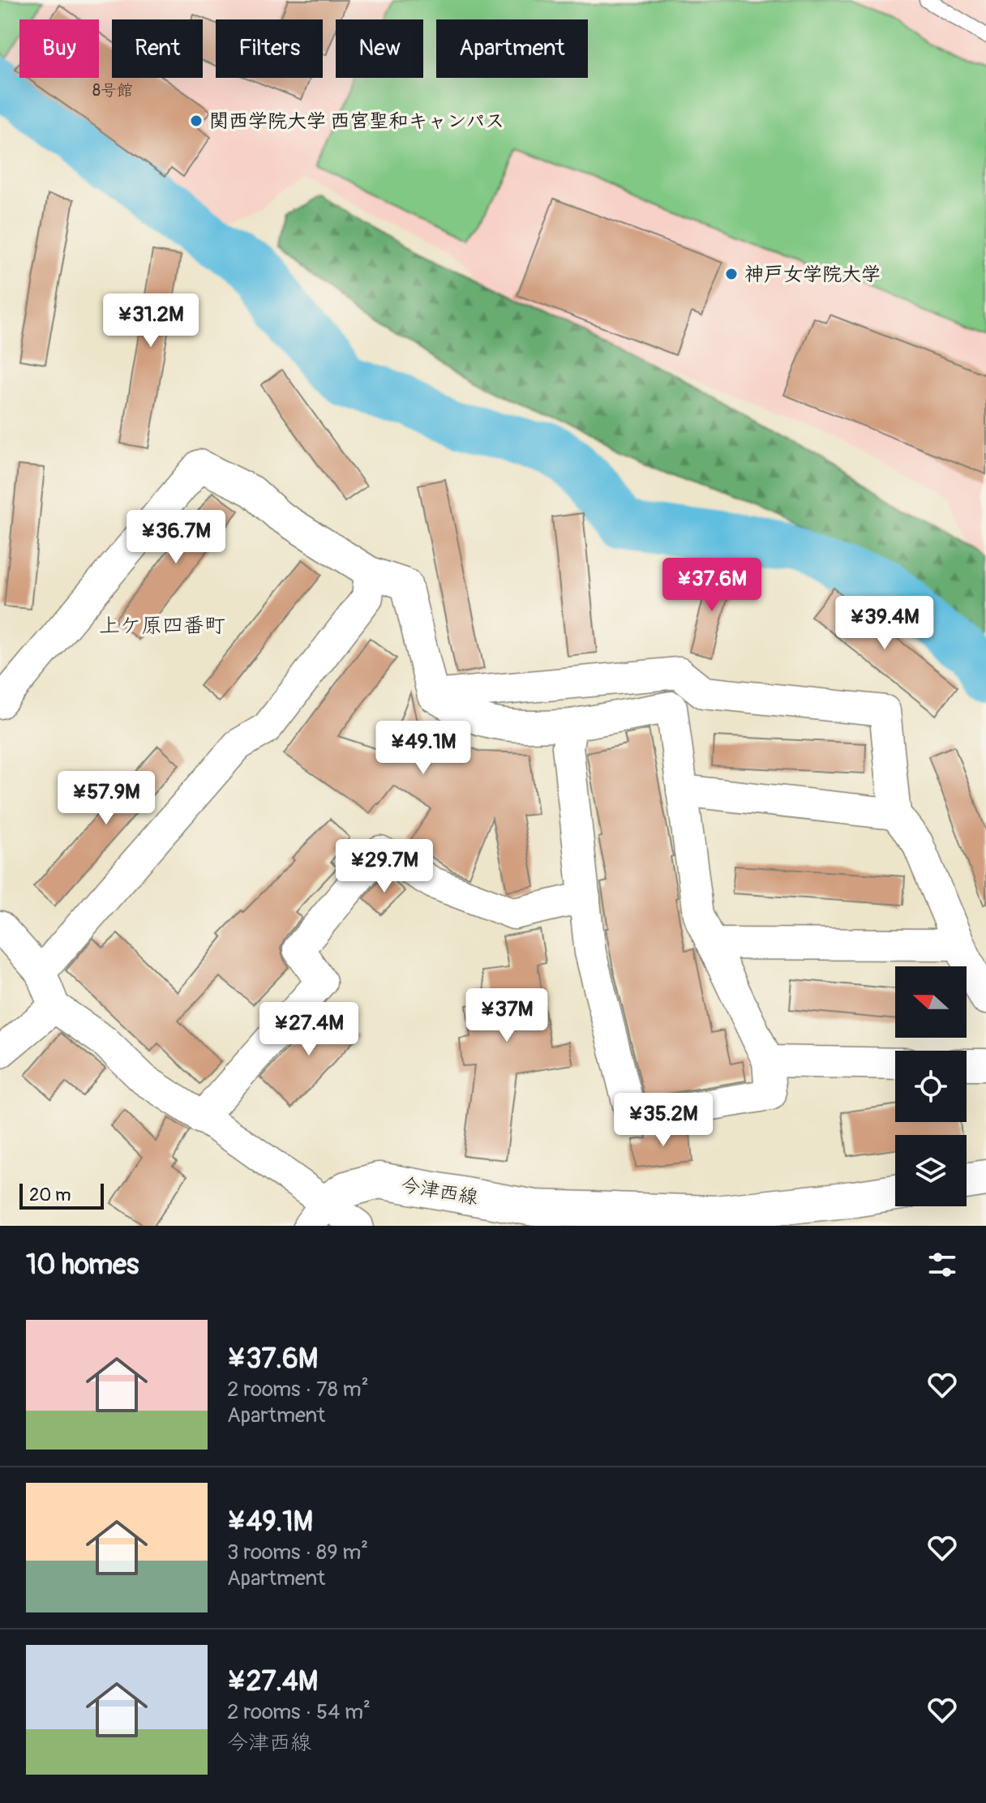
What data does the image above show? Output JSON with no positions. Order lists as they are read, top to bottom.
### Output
{
  "streets": {
    "street": ["今津西線"]
  },
  "districts": ["上ケ原四番町"],
  "places": ["関西学院大学 西宮聖和キャンパス", "神戸女学院大学"],
  "house_numbers": ["8号館"],
  "scale_bar": "20 m",
  "north": "left",
  "page": {
    "chip": [
      "Buy",
      "Rent",
      "Filters",
      "New",
      "Apartment"
    ],
    "price": [
      "¥31.2M",
      "¥36.7M",
      "¥37.6M",
      "¥39.4M",
      "¥49.1M",
      "¥57.9M",
      "¥29.7M",
      "¥37M",
      "¥27.4M",
      "¥35.2M"
    ],
    "scale": "20 m",
    "heading": "10 homes",
    "list": [
      {
        "name": "¥37.6M",
        "note": "2 rooms · 78 m² · Apartment"
      },
      {
        "name": "¥49.1M",
        "note": "3 rooms · 89 m² · Apartment"
      },
      {
        "name": "¥27.4M",
        "note": "2 rooms · 54 m² · 今津西線"
      }
    ]
  }
}
